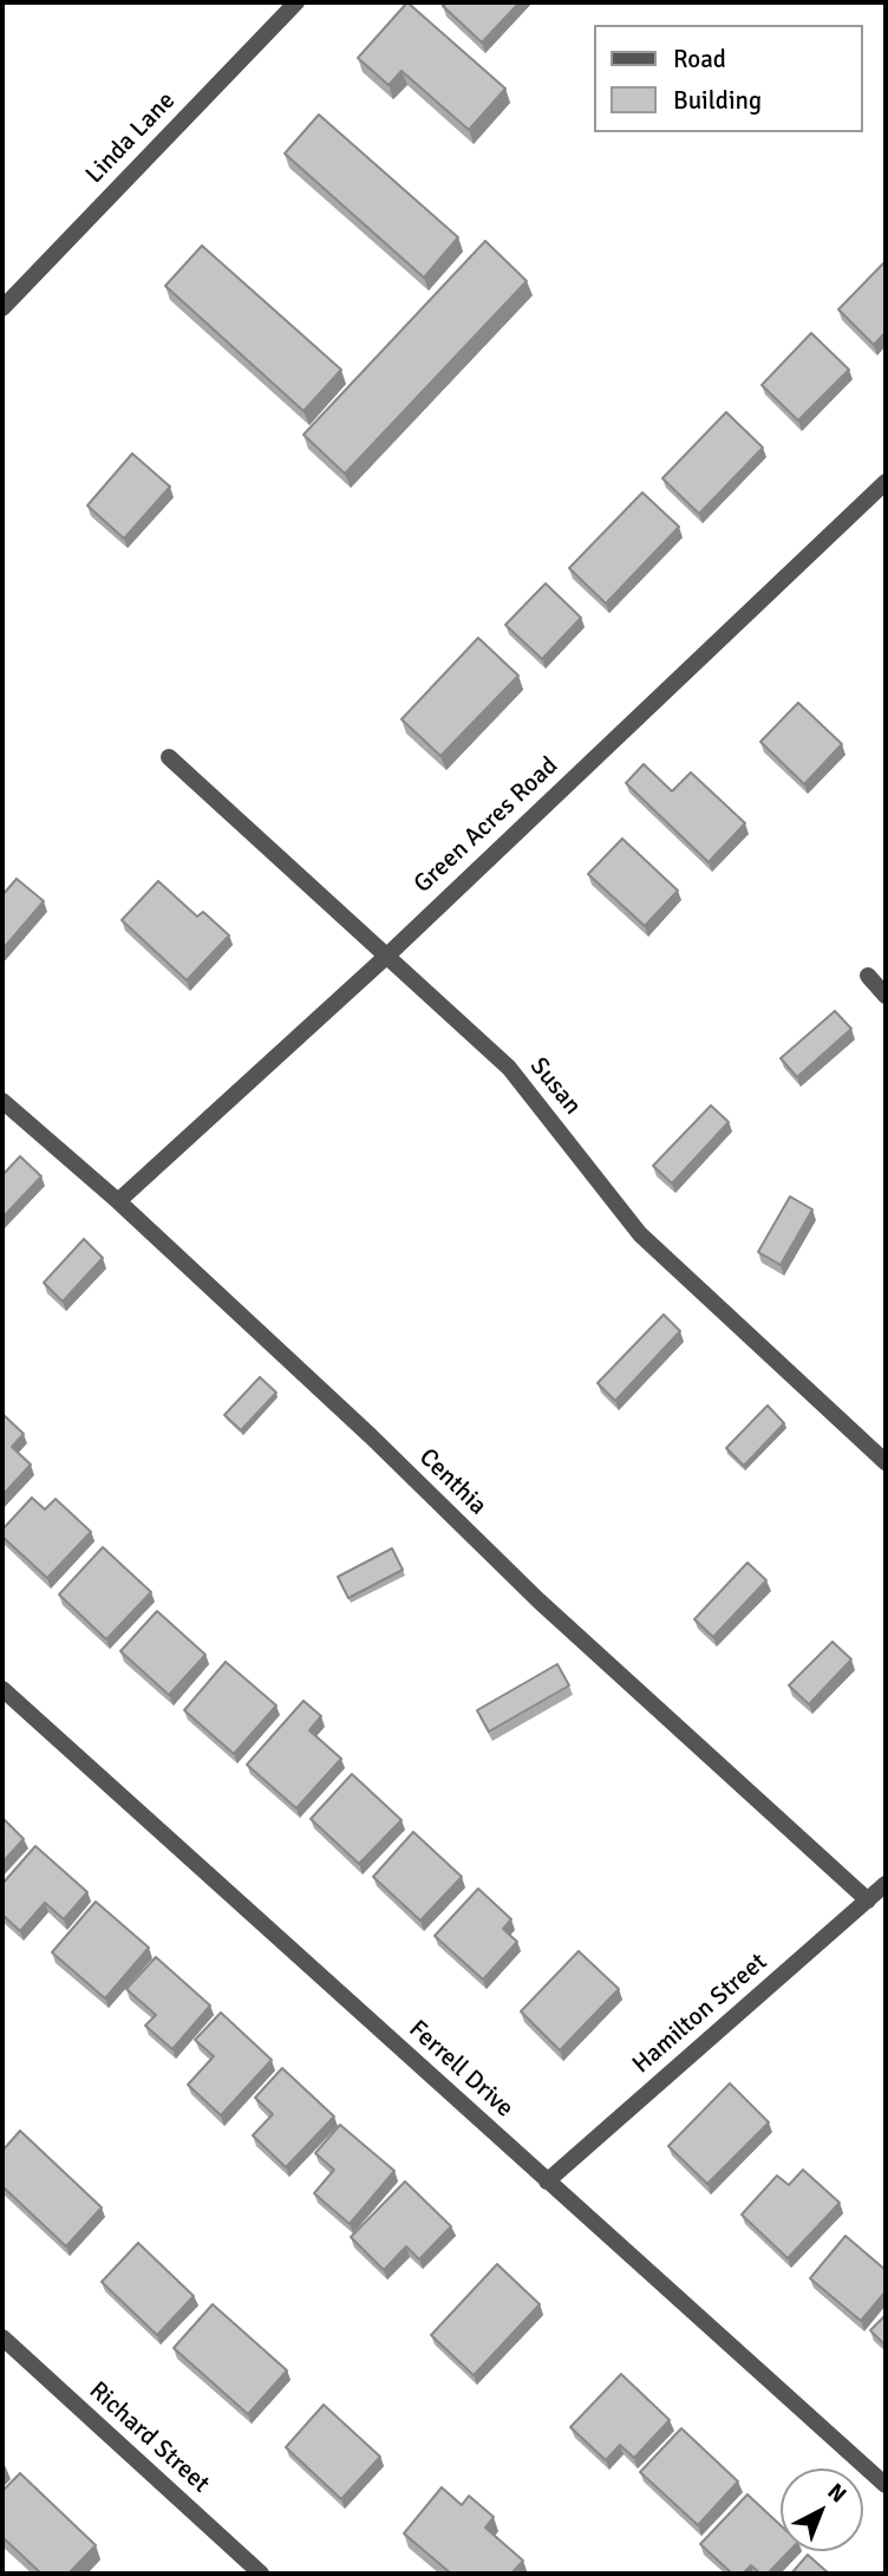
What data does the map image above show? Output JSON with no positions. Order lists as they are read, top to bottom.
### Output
{
  "streets": {
    "street": [
      "Linda Lane",
      "Green Acres Road",
      "Susan",
      "Centhia",
      "Hamilton Street",
      "Ferrell Drive",
      "Richard Street"
    ]
  },
  "crossings": [
    ["Green Acres Road", "Susan"],
    ["Green Acres Road", "Centhia"],
    ["Centhia", "Hamilton Street"],
    ["Hamilton Street", "Ferrell Drive"]
  ],
  "legend": ["Road", "Building"],
  "north": "top right"
}
